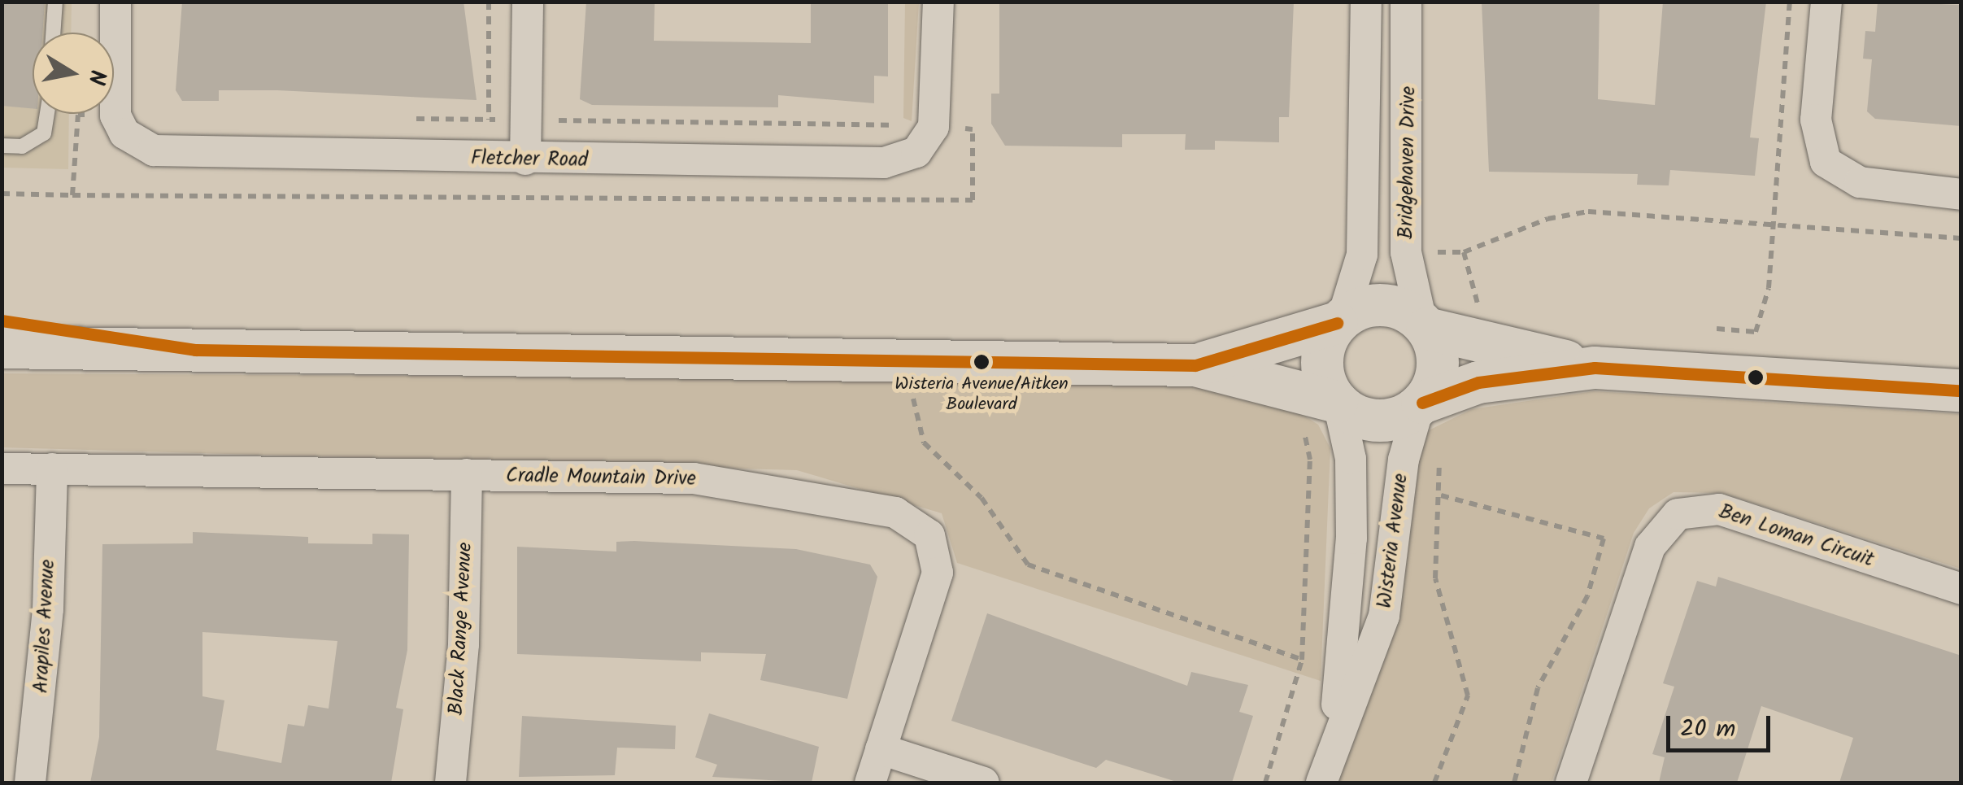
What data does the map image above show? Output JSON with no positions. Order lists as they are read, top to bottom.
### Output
{
  "streets": {
    "street": [
      "Fletcher Road",
      "Bridgehaven Drive",
      "Cradle Mountain Drive",
      "Ben Loman Circuit",
      "Wisteria Avenue",
      "Arapiles Avenue",
      "Black Range Avenue"
    ]
  },
  "crossings": [
    ["Bridgehaven Drive", "Wisteria Avenue"],
    ["Cradle Mountain Drive", "Arapiles Avenue"],
    ["Cradle Mountain Drive", "Black Range Avenue"]
  ],
  "places": ["Wisteria Avenue/Aitken Boulevard"],
  "scale_bar": "20 m",
  "north": "right"
}
